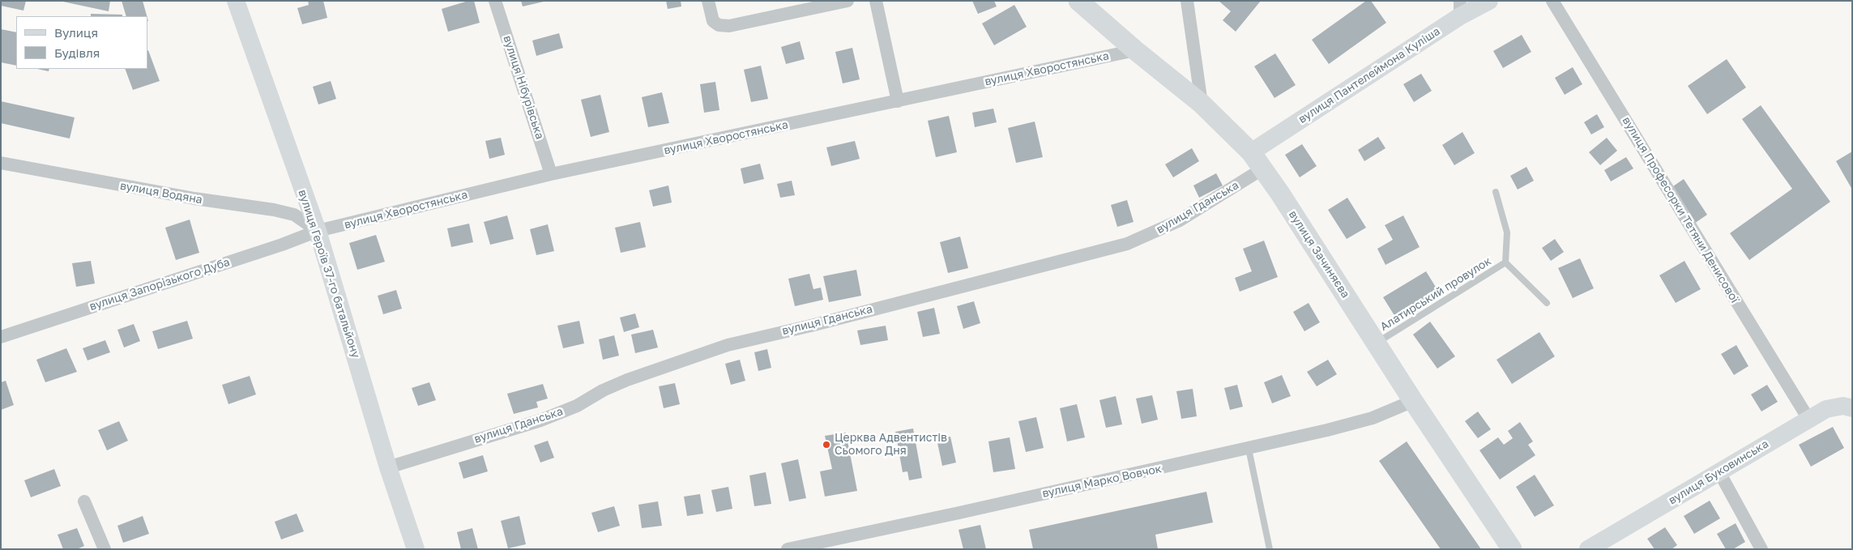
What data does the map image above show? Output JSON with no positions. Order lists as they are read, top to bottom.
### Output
{
  "streets": {
    "main road": ["вулиця Зачиняєва"],
    "street": [
      "вулиця Хворостянська",
      "вулиця Пантелеймона Куліша",
      "вулиця Нібурівська",
      "вулиця Водяна",
      "вулиця Гданська",
      "вулиця Професорки Тетяни Денисової",
      "вулиця Героїв 37-го батальйону",
      "вулиця Запорізького Дуба",
      "вулиця Буковинська",
      "вулиця Марко Вовчок"
    ],
    "lane": ["Алатирський провулок"]
  },
  "crossings": [
    ["вулиця Хворостянська", "вулиця Нібурівська"],
    ["вулиця Хворостянська", "вулиця Водяна"],
    ["вулиця Хворостянська", "вулиця Зачиняєва"],
    ["вулиця Хворостянська", "вулиця Героїв 37-го батальйону"],
    ["вулиця Хворостянська", "вулиця Запорізького Дуба"],
    ["вулиця Пантелеймона Куліша", "вулиця Зачиняєва"],
    ["вулиця Водяна", "вулиця Героїв 37-го батальйону"],
    ["вулиця Водяна", "вулиця Запорізького Дуба"],
    ["вулиця Гданська", "вулиця Зачиняєва"],
    ["вулиця Гданська", "вулиця Героїв 37-го батальйону"],
    ["вулиця Професорки Тетяни Денисової", "вулиця Буковинська"],
    ["вулиця Зачиняєва", "Алатирський провулок"],
    ["вулиця Зачиняєва", "вулиця Марко Вовчок"],
    ["вулиця Героїв 37-го батальйону", "вулиця Запорізького Дуба"]
  ],
  "places": ["Церква Адвентистів Сьомого Дня"],
  "legend": ["Вулиця", "Будівля"]
}
